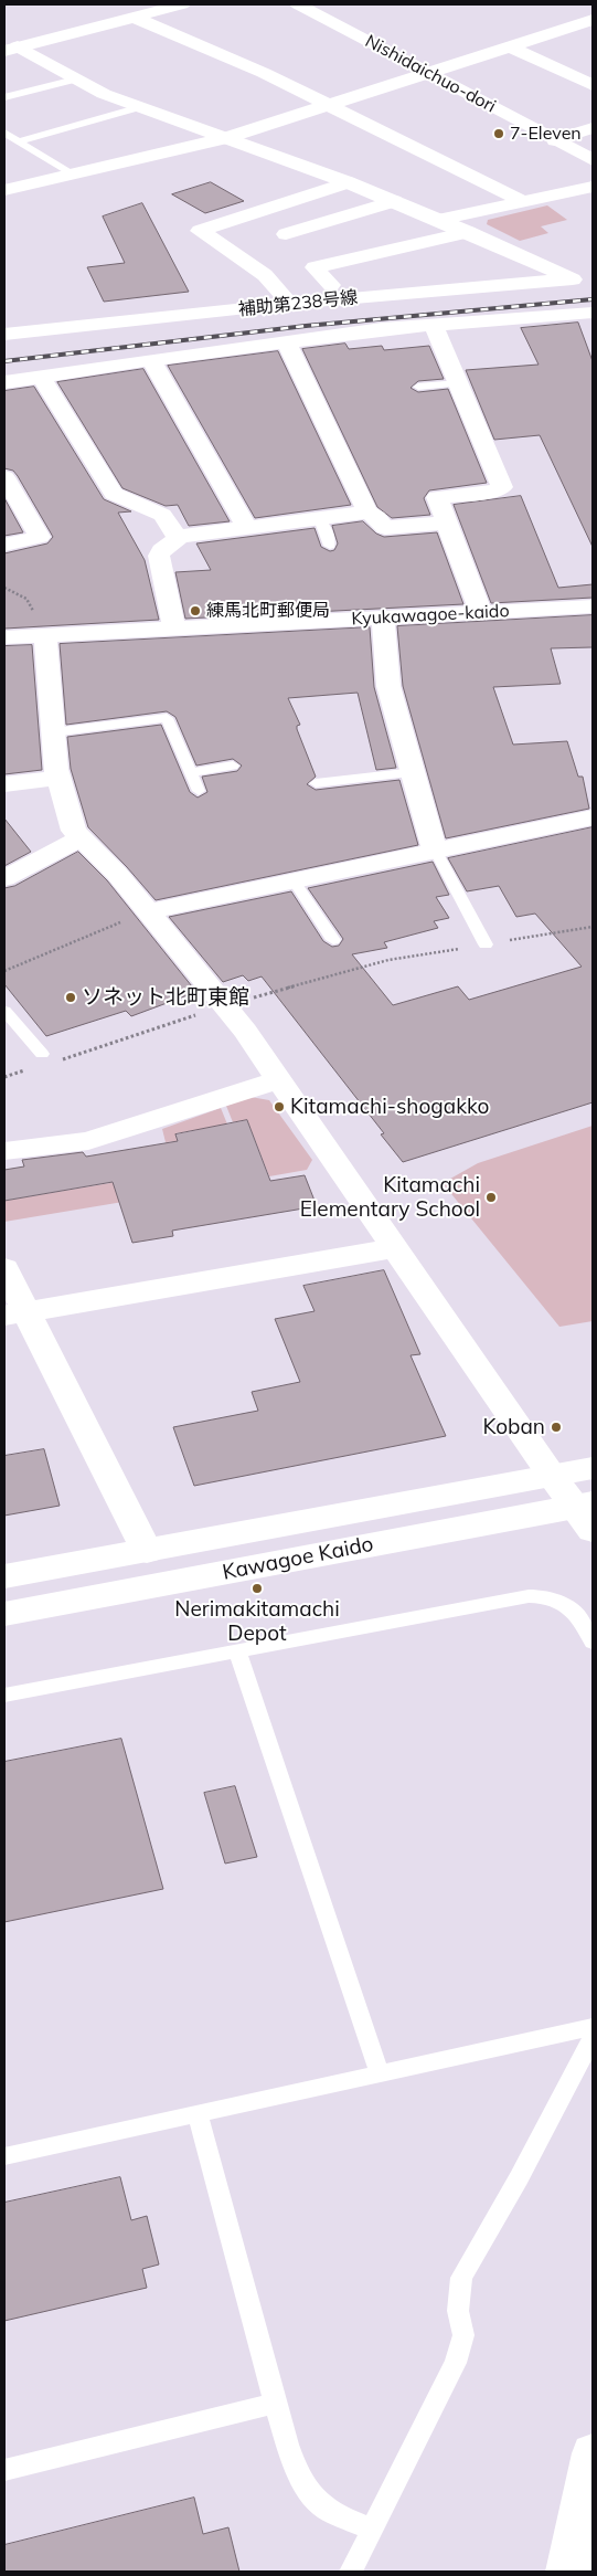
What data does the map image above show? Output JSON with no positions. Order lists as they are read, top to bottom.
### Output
{
  "streets": {
    "main road": [
      "Nishidaichuo-dori",
      "補助第238号線",
      "Kyukawagoe-kaido",
      "Kawagoe Kaido"
    ]
  },
  "places": [
    "7-Eleven",
    "練馬北町郵便局",
    "ソネット北町東館",
    "Kitamachi-shogakko",
    "Kitamachi Elementary School",
    "Koban",
    "Nerimakitamachi Depot"
  ]
}
